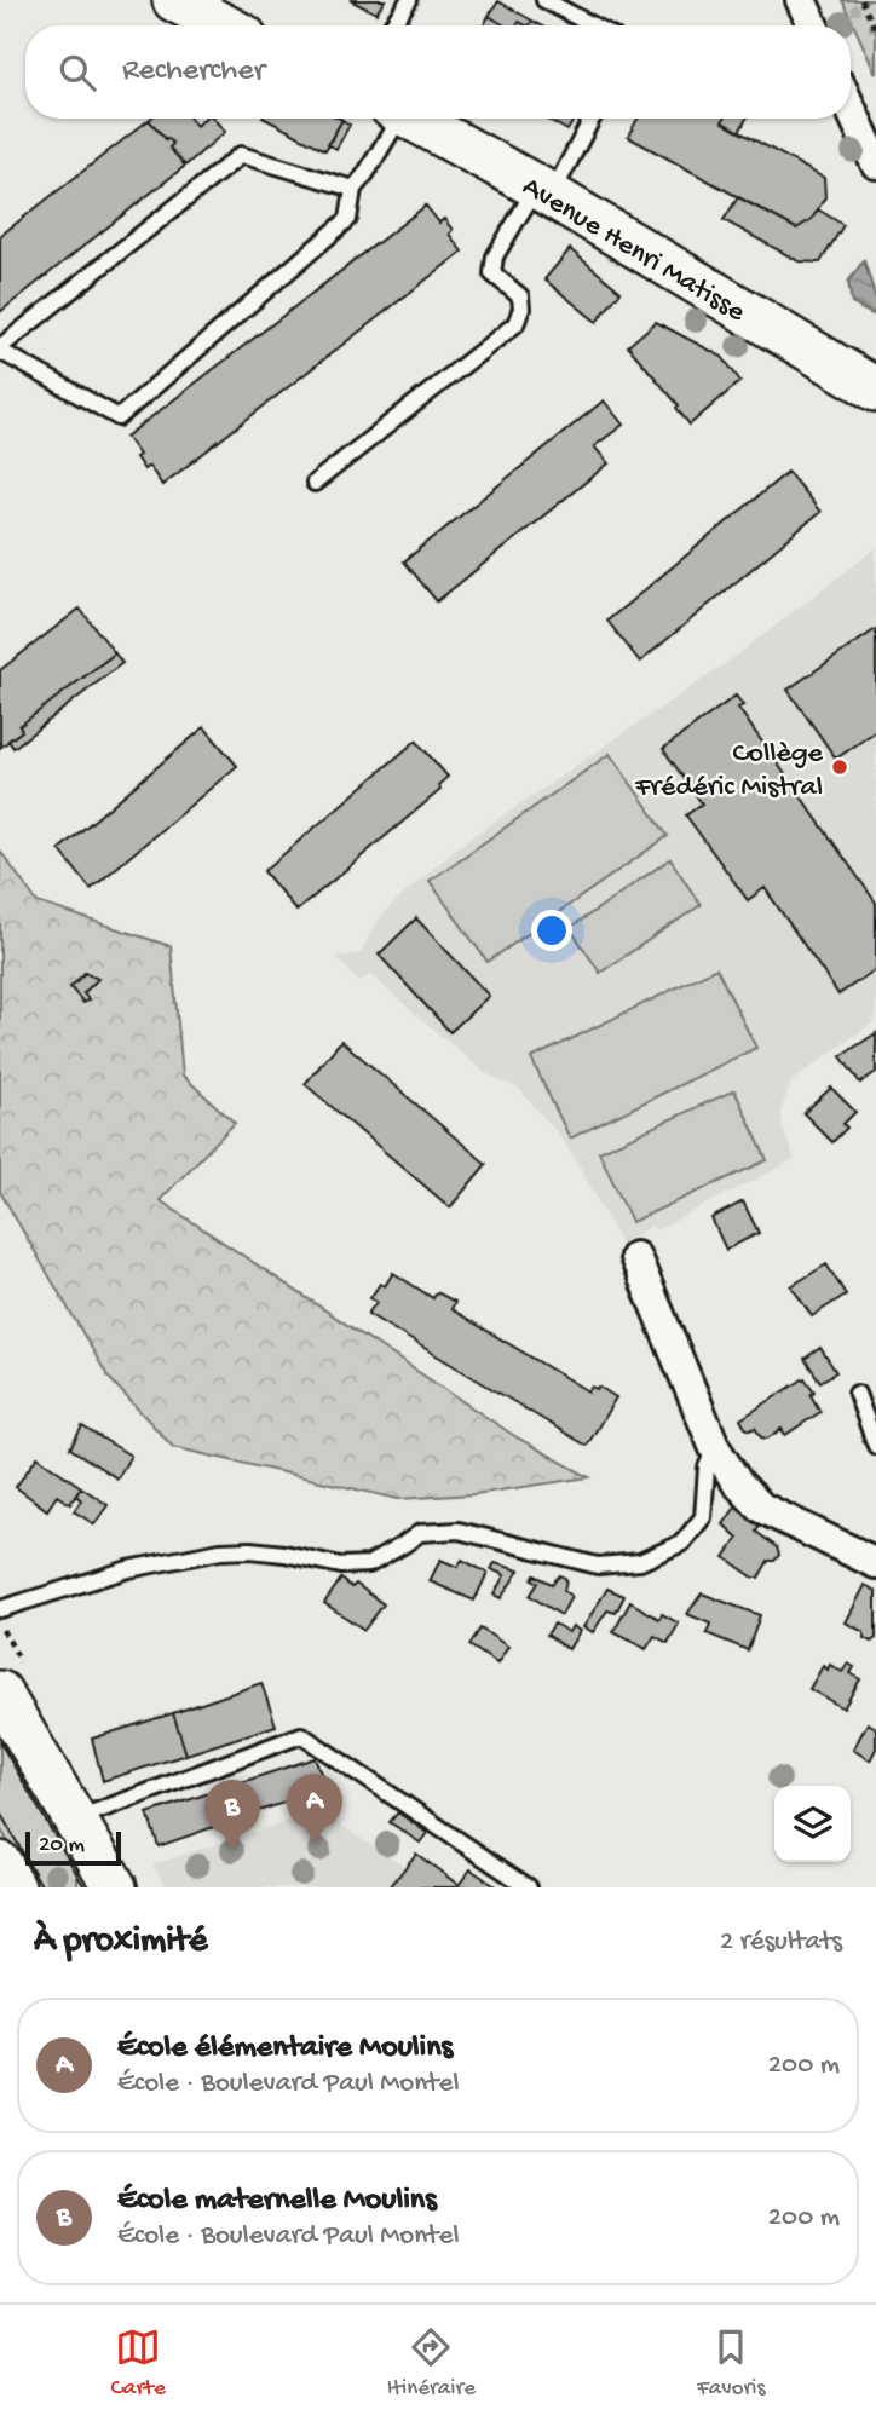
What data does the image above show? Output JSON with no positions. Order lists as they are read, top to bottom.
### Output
{
  "streets": {
    "street": ["Avenue Henri Matisse"]
  },
  "places": ["Collège Frédéric Mistral"],
  "scale_bar": "20 m",
  "page": {
    "search": "Rechercher",
    "pins": ["A", "B"],
    "scale": "20 m",
    "heading": ["À proximité", "2 résultats"],
    "list": [
      {
        "mark": "A",
        "name": "École élémentaire Moulins",
        "note": "École · Boulevard Paul Montel",
        "value": "200 m"
      },
      {
        "mark": "B",
        "name": "École maternelle Moulins",
        "note": "École · Boulevard Paul Montel",
        "value": "200 m"
      }
    ],
    "nav": ["Carte", "Itinéraire", "Favoris"]
  }
}
